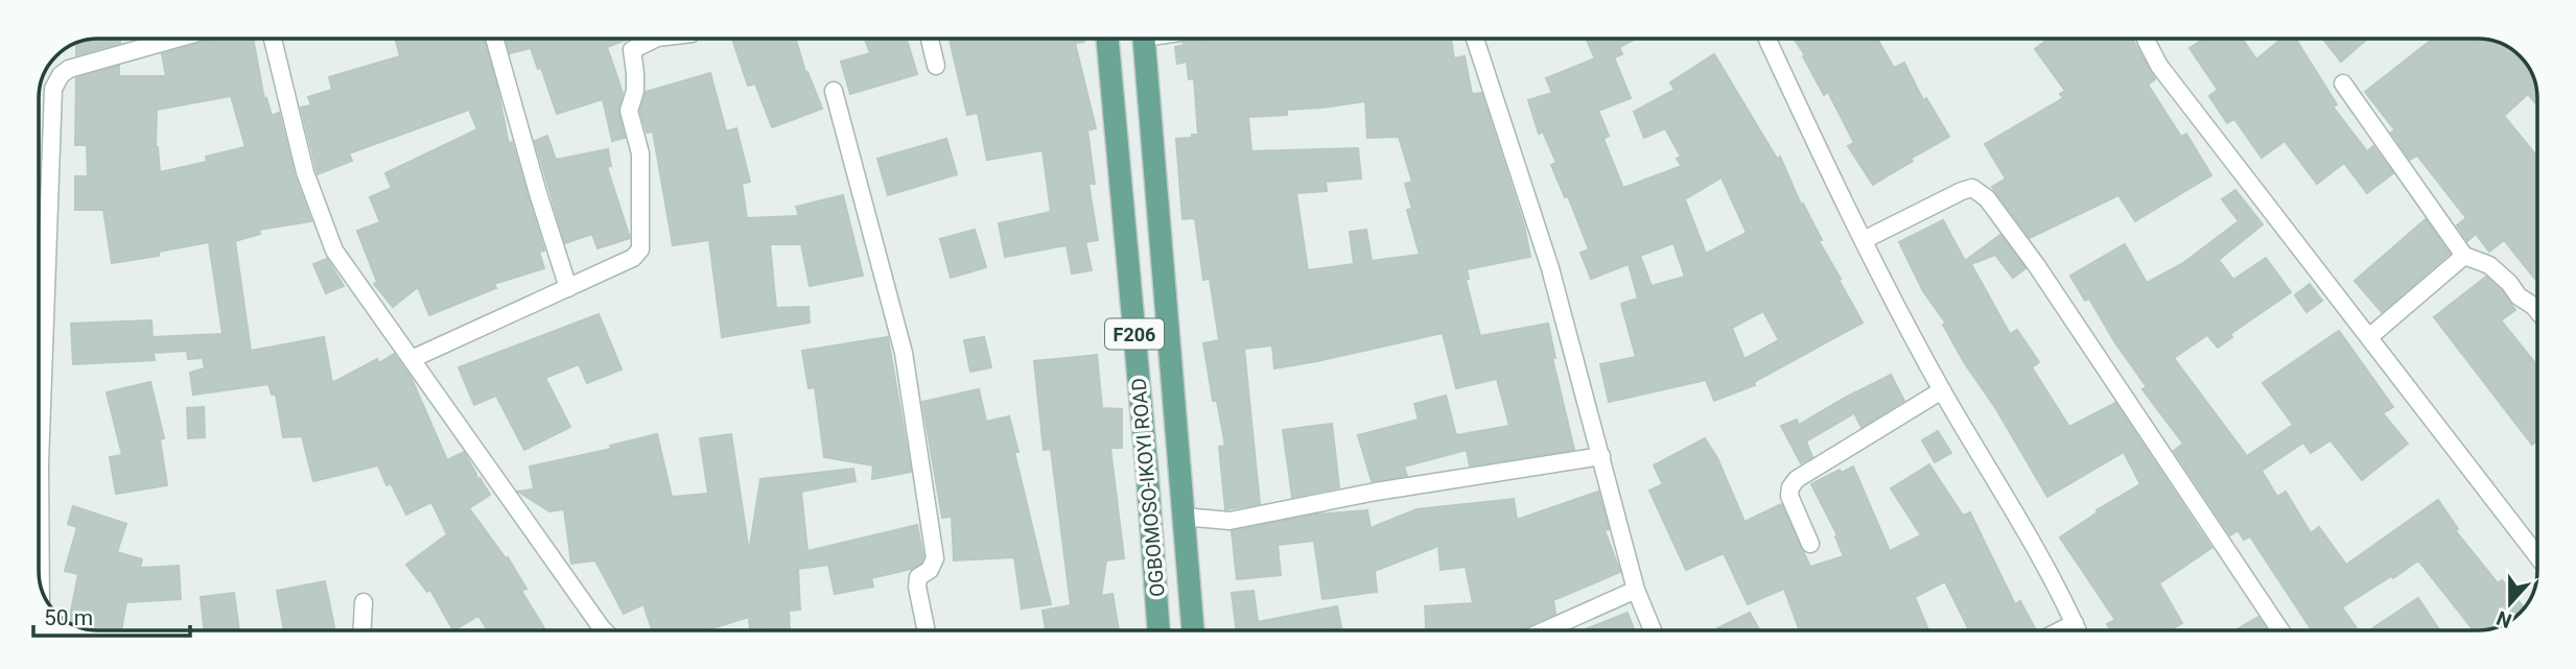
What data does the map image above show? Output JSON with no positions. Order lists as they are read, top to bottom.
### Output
{
  "streets": {
    "main road": ["F206", "OGBOMOSO-IKOYI ROAD"]
  },
  "scale_bar": "50 m",
  "north": "bottom"
}
